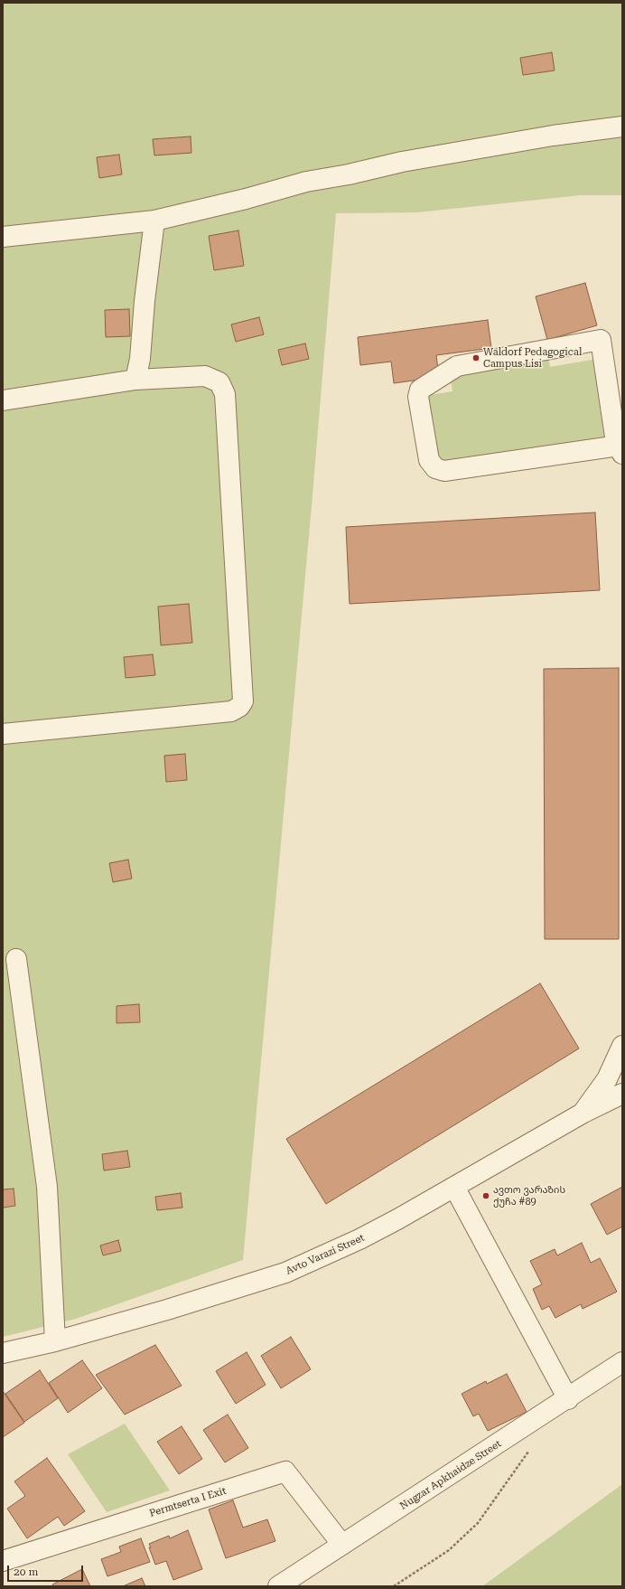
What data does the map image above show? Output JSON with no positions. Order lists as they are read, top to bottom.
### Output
{
  "streets": {
    "street": ["Avto Varazi Street", "Nugzar Apkhaidze Street", "Permtserta I Exit"]
  },
  "crossings": [
    ["Nugzar Apkhaidze Street", "Permtserta I Exit"]
  ],
  "places": ["Waldorf Pedagogical Campus Lisi", "ავთო ვარაზის ქუჩა #89"],
  "scale_bar": "20 m"
}
